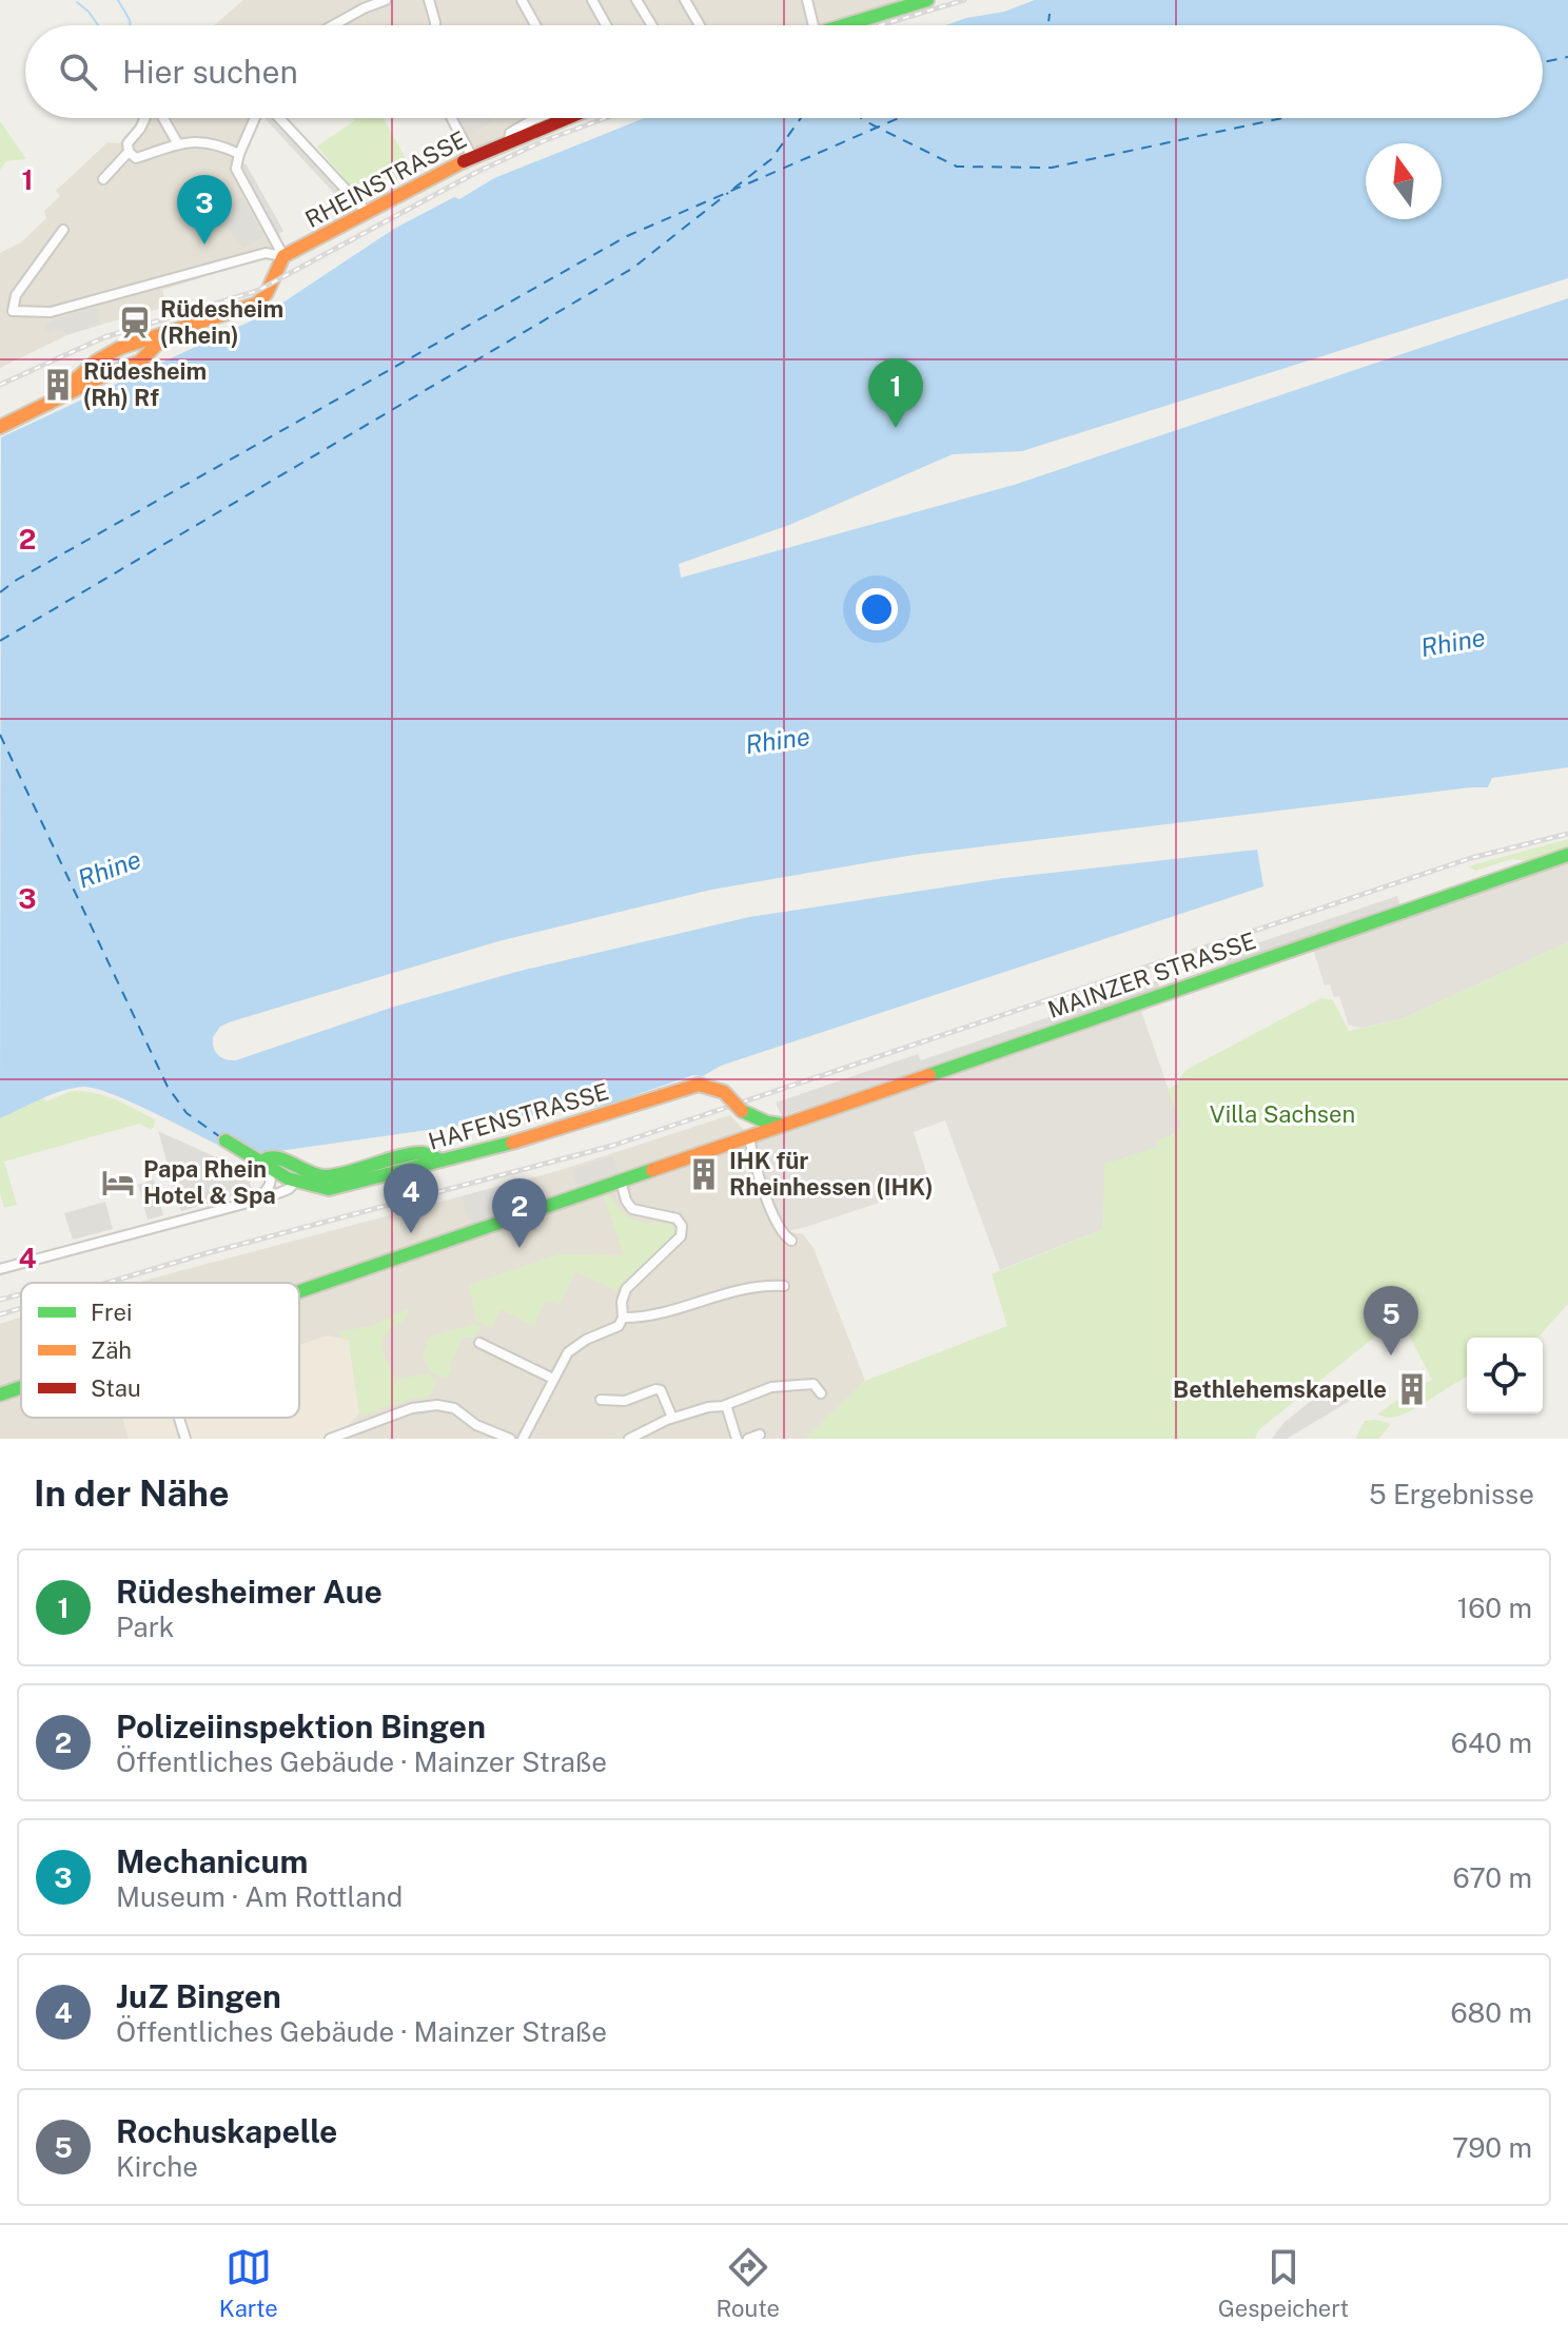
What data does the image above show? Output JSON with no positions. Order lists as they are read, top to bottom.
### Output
{
  "streets": {
    "main road": ["RHEINSTRASSE", "MAINZER STRASSE", "HAFENSTRASSE"]
  },
  "crossings": [
    ["MAINZER STRASSE", "HAFENSTRASSE"]
  ],
  "water": ["Rhine"],
  "parks": ["Villa Sachsen"],
  "places": {
    "station": ["Rüdesheim (Rhein)"],
    "building": ["Rüdesheim (Rh) Rf", "IHK für Rheinhessen (IHK)", "Bethlehemskapelle"],
    "hotel": ["Papa Rhein Hotel & Spa"]
  },
  "legend": ["Frei", "Zäh", "Stau"],
  "north": "top",
  "page": {
    "search": "Hier suchen",
    "pins": [
      "3",
      "1",
      "4",
      "2",
      "5"
    ],
    "heading": ["In der Nähe", "5 Ergebnisse"],
    "list": [
      {
        "mark": "1",
        "name": "Rüdesheimer Aue",
        "note": "Park",
        "value": "160 m"
      },
      {
        "mark": "2",
        "name": "Polizeiinspektion Bingen",
        "note": "Öffentliches Gebäude · Mainzer Straße",
        "value": "640 m"
      },
      {
        "mark": "3",
        "name": "Mechanicum",
        "note": "Museum · Am Rottland",
        "value": "670 m"
      },
      {
        "mark": "4",
        "name": "JuZ Bingen",
        "note": "Öffentliches Gebäude · Mainzer Straße",
        "value": "680 m"
      },
      {
        "mark": "5",
        "name": "Rochuskapelle",
        "note": "Kirche",
        "value": "790 m"
      }
    ],
    "nav": ["Karte", "Route", "Gespeichert"]
  },
  "grid": {
    "rows": [
      "1",
      "2",
      "3",
      "4"
    ]
  }
}
